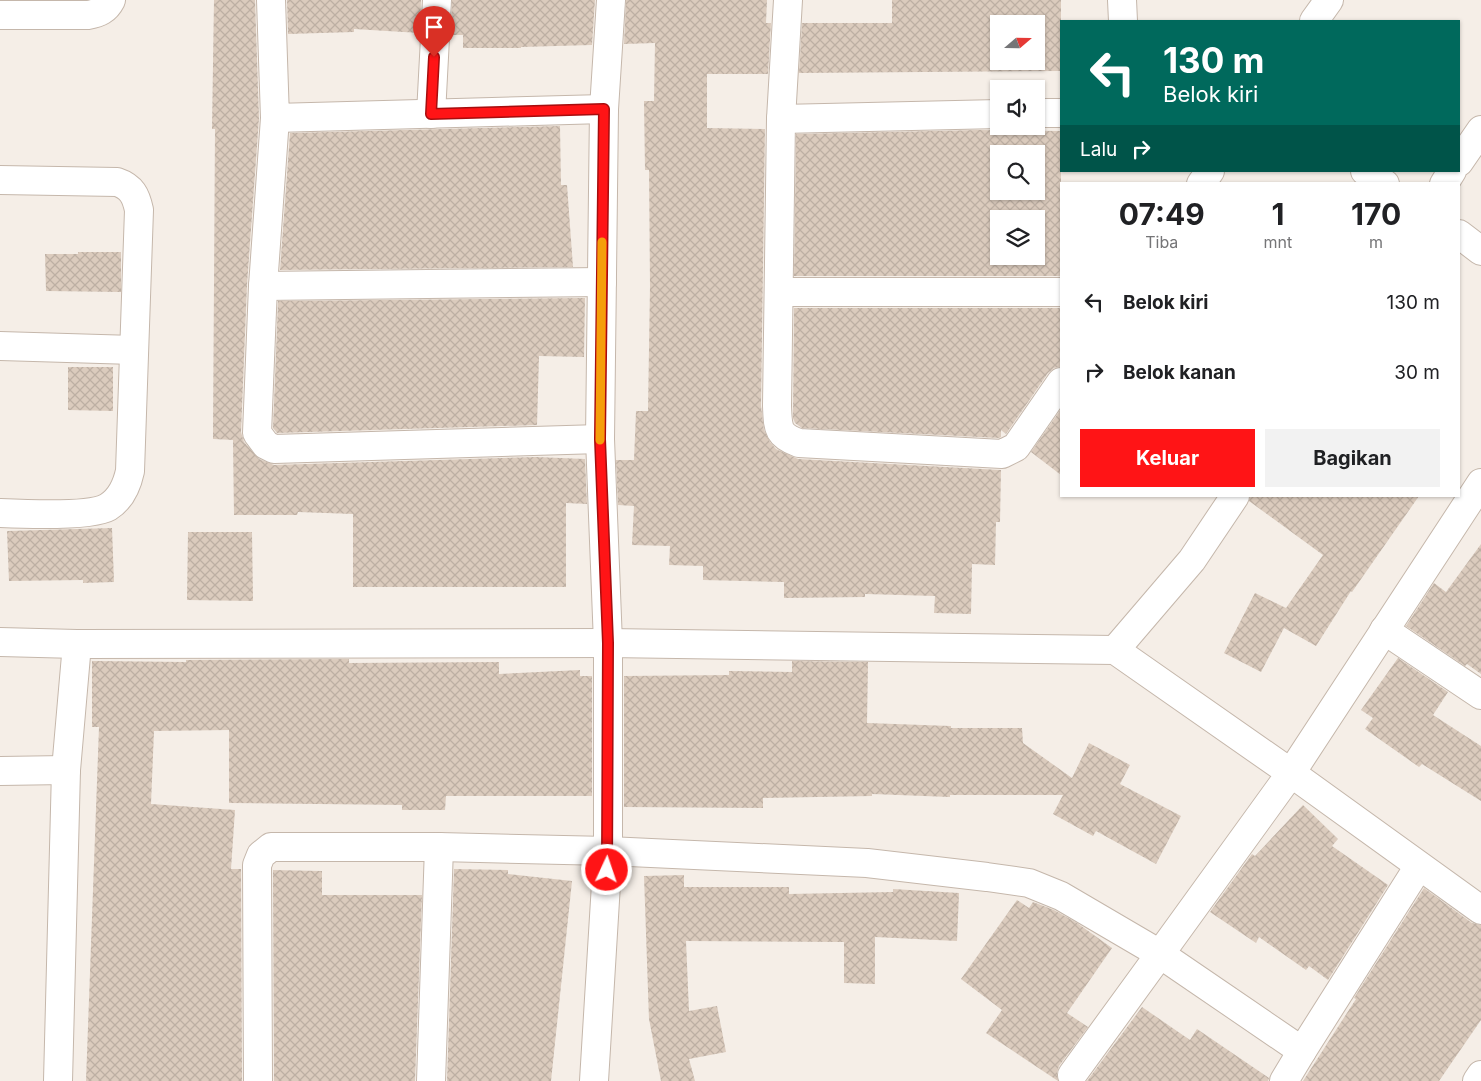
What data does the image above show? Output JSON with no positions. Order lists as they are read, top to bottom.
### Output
{
  "north": "right",
  "page": {
    "turn": ["130 m", "Belok kiri"],
    "then": "Lalu",
    "eta": [
      "07:49",
      "Tiba",
      "1",
      "mnt",
      "170",
      "m"
    ],
    "list": [
      {
        "name": "Belok kiri",
        "value": "130 m"
      },
      {
        "name": "Belok kanan",
        "value": "30 m"
      }
    ],
    "buttons": ["Keluar", "Bagikan"]
  }
}
